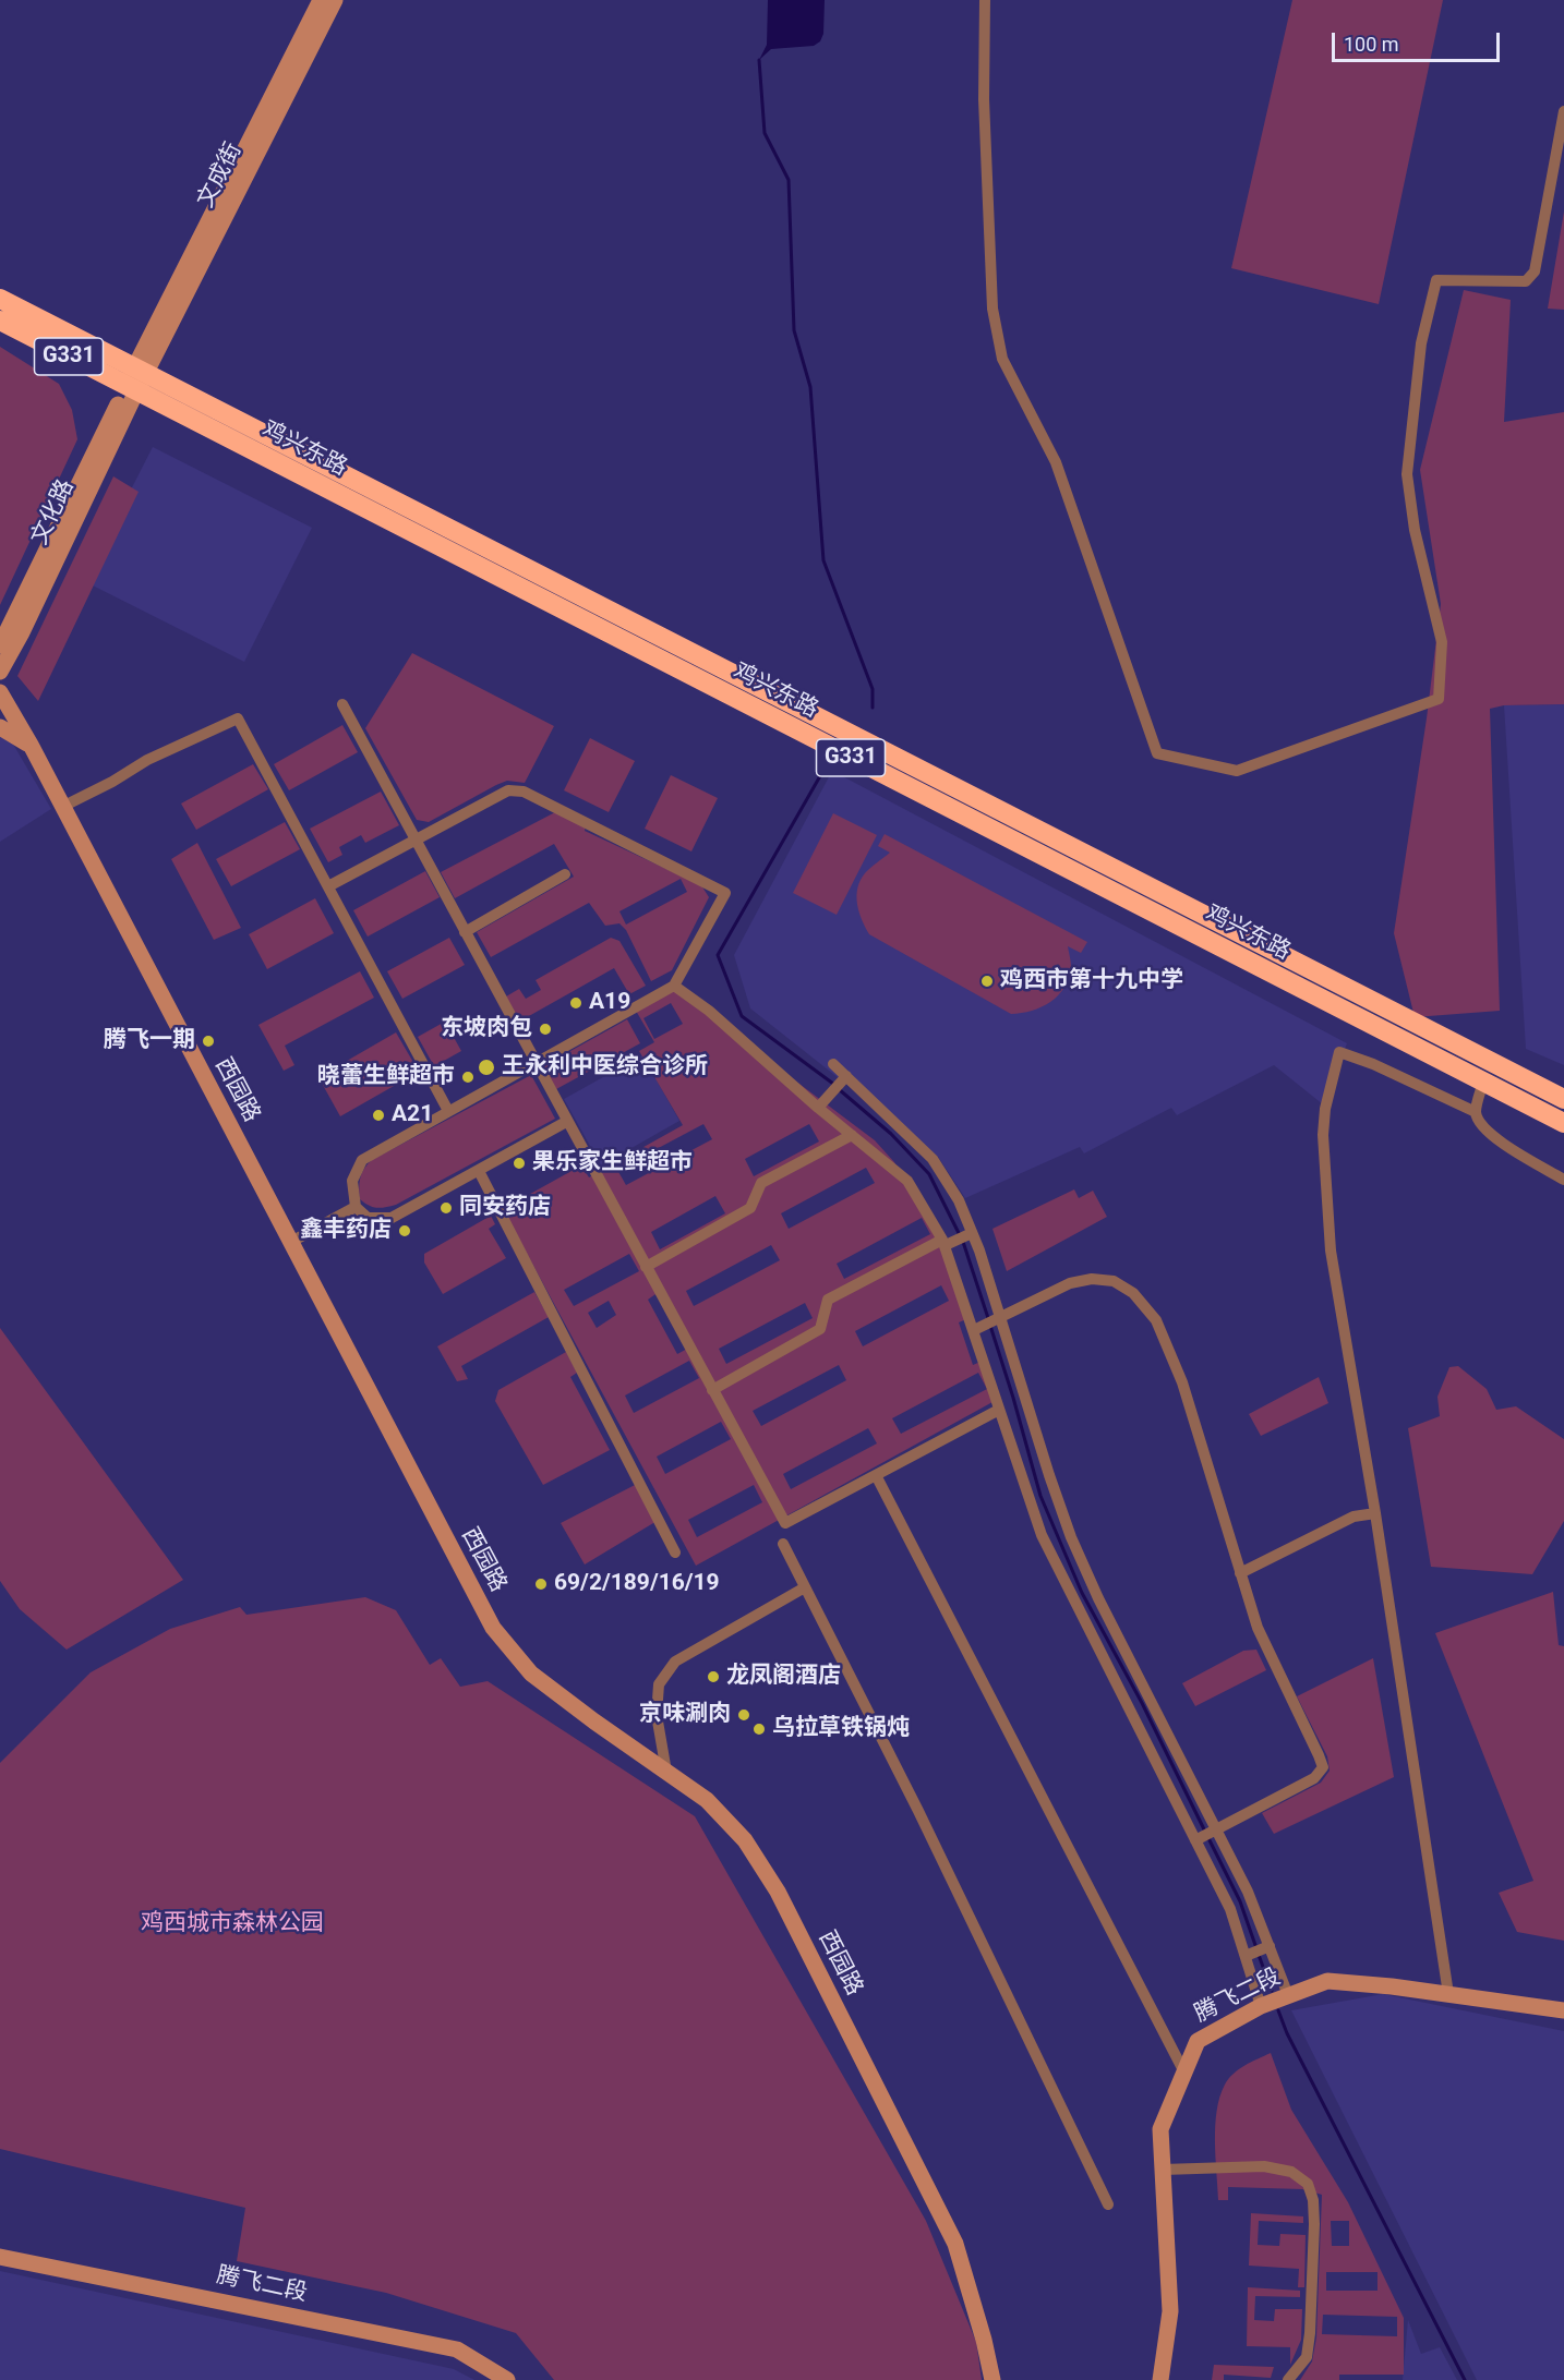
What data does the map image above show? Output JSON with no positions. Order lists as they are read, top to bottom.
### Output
{
  "streets": {
    "highway": ["G331", "鸡兴东路"],
    "main road": [
      "文成街",
      "文化路",
      "西园路",
      "腾飞二段"
    ]
  },
  "crossings": [
    ["文成街", "鸡兴东路"],
    ["文成街", "文化路"],
    ["鸡兴东路", "文化路"]
  ],
  "parks": ["鸡西城市森林公园"],
  "places": [
    "鸡西市第十九中学",
    "A19",
    "东坡肉包",
    "腾飞一期",
    "王永利中医综合诊所",
    "晓蕾生鲜超市",
    "A21",
    "果乐家生鲜超市",
    "同安药店",
    "鑫丰药店",
    "69/2/189/16/19",
    "龙凤阁酒店",
    "京味涮肉",
    "乌拉草铁锅炖"
  ],
  "scale_bar": "100 m"
}
